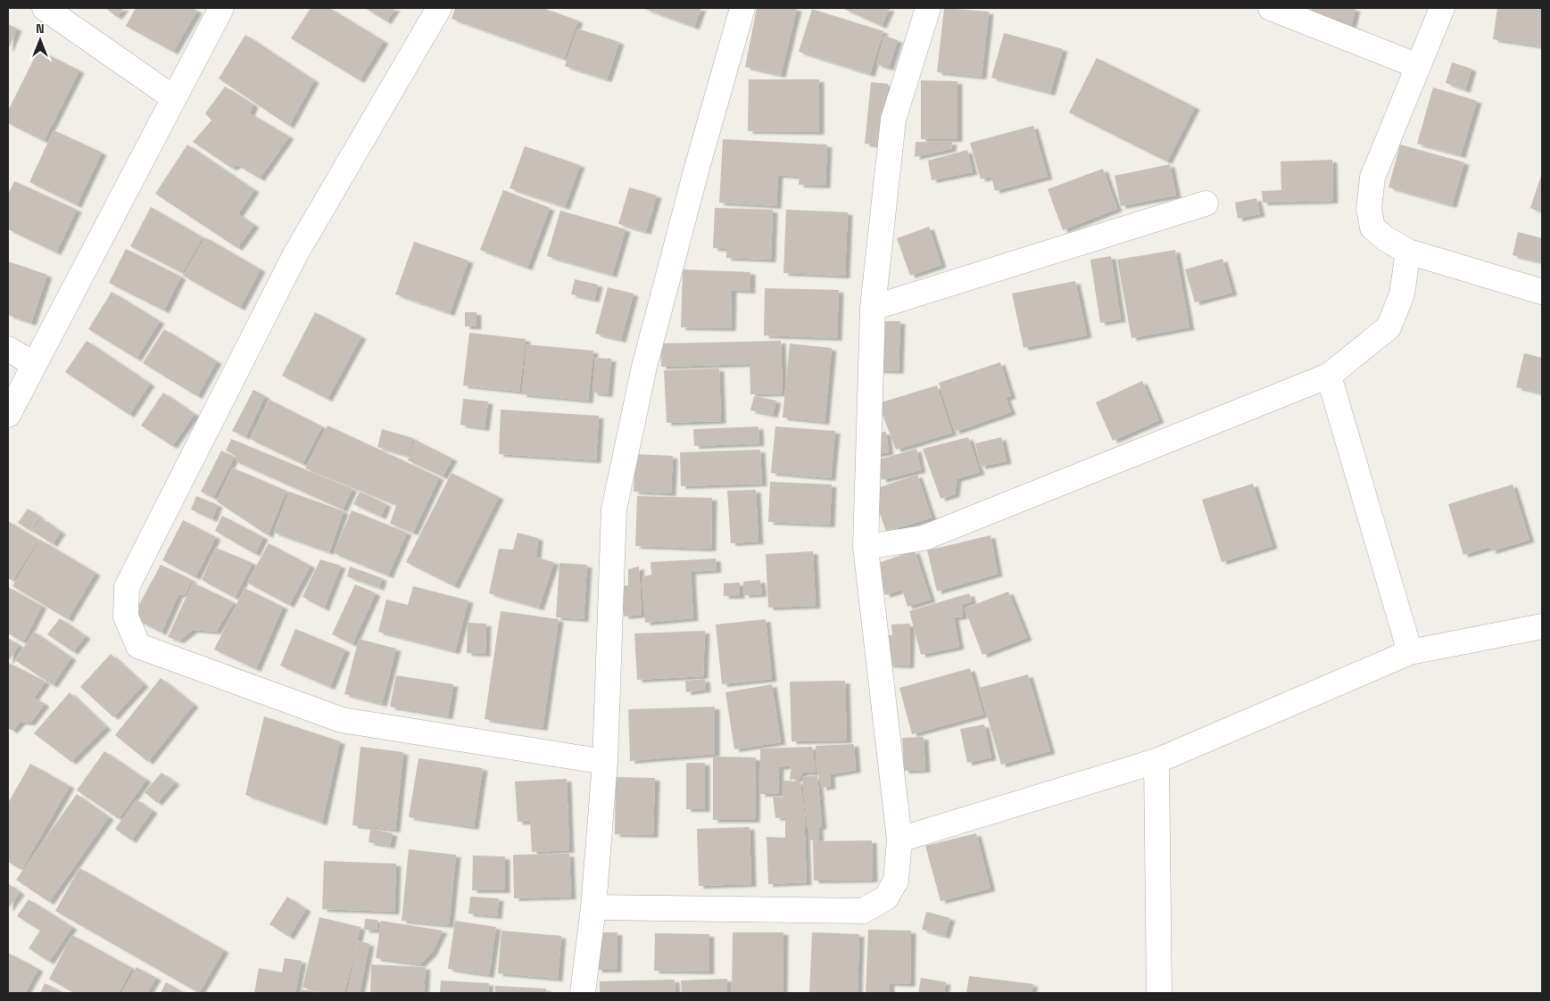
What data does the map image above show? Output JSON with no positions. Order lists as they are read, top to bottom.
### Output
{
  "north": "top"
}
